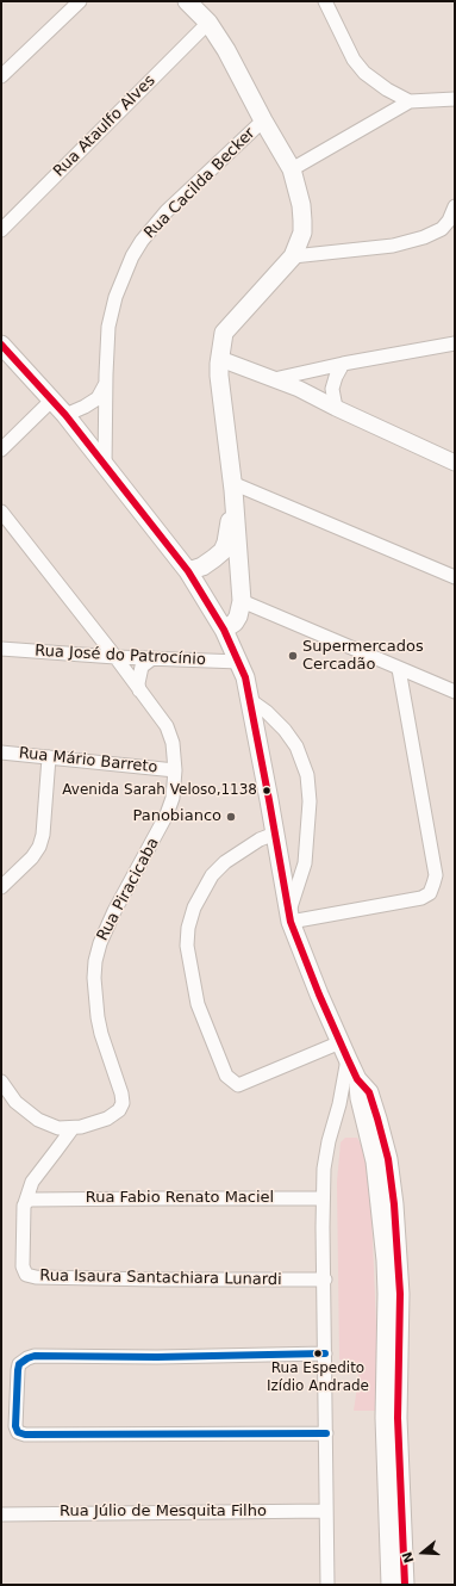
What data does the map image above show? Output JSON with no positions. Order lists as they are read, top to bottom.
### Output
{
  "streets": {
    "street": [
      "Rua Ataulfo Alves",
      "Rua Cacilda Becker",
      "Rua José do Patrocínio",
      "Rua Mário Barreto",
      "Rua Piracicaba",
      "Rua Fabio Renato Maciel",
      "Rua Isaura Santachiara Lunardi",
      "Rua Júlio de Mesquita Filho"
    ]
  },
  "crossings": [
    ["Rua José do Patrocínio", "Rua Piracicaba"],
    ["Rua Mário Barreto", "Rua Piracicaba"],
    ["Rua Fabio Renato Maciel", "Rua Isaura Santachiara Lunardi"]
  ],
  "places": [
    "Supermercados Cercadão",
    "Avenida Sarah Veloso,1138",
    "Panobianco",
    "Rua Espedito Izídio Andrade"
  ],
  "north": "left"
}
